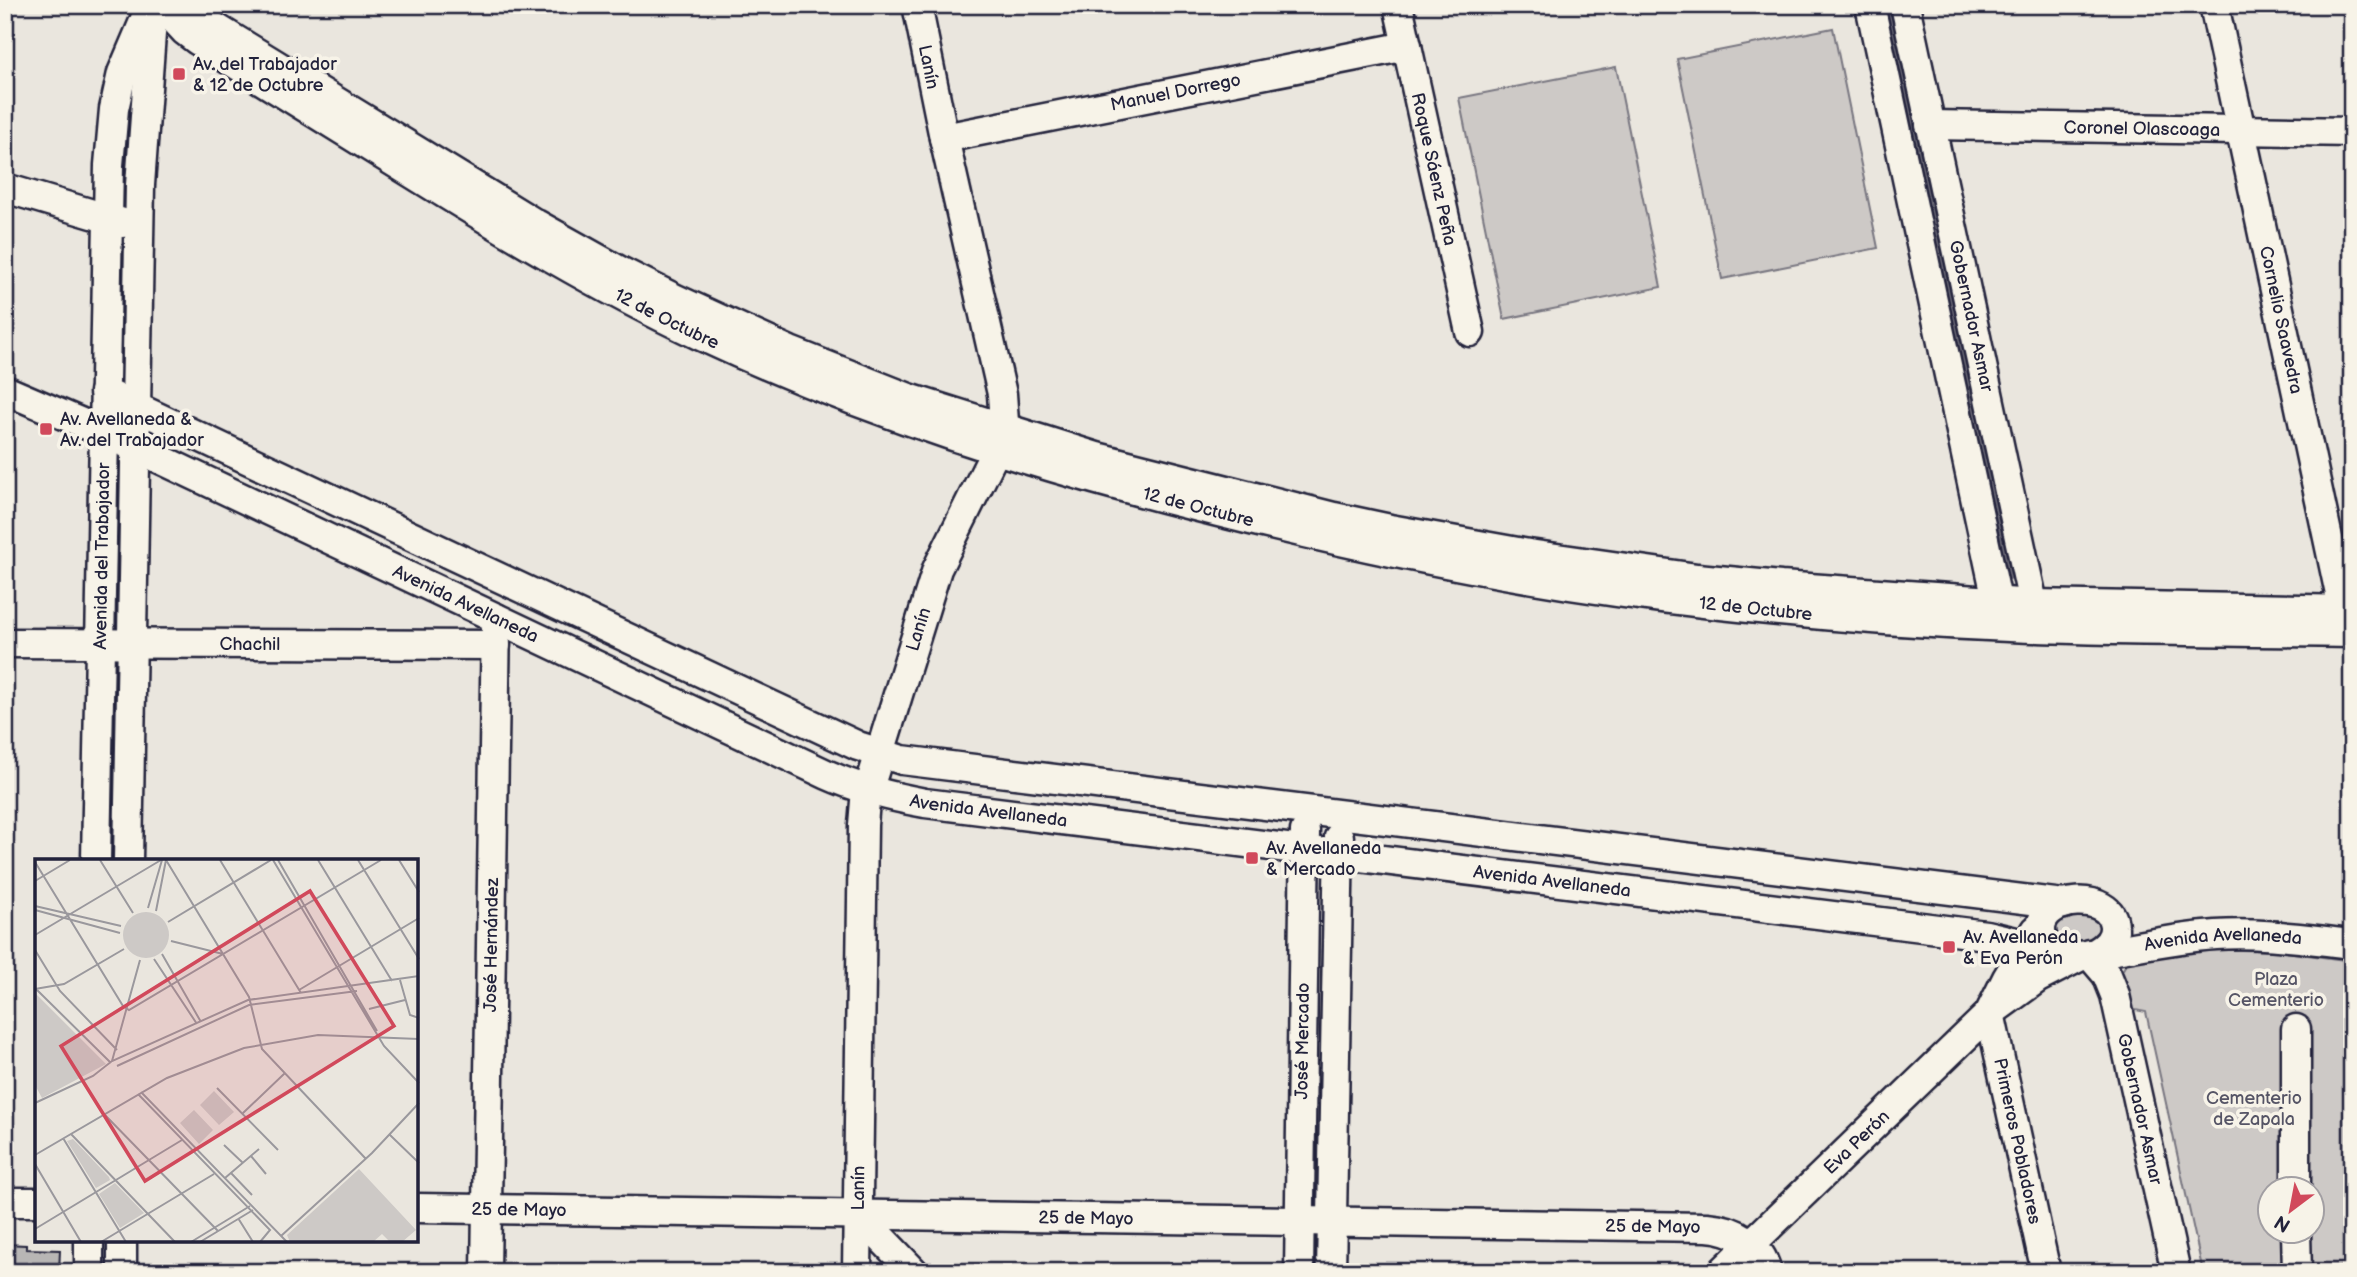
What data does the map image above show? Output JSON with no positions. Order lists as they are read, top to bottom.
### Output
{
  "streets": {
    "street": [
      "Lanín",
      "Manuel Dorrego",
      "Coronel Olascoaga",
      "Roque Sáenz Peña",
      "Gobernador Asmar",
      "12 de Octubre",
      "Cornelio Saavedra",
      "Avenida del Trabajador",
      "Avenida Avellaneda",
      "Chachil",
      "José Hernández",
      "José Mercado",
      "Eva Perón",
      "Primeros Pobladores",
      "25 de Mayo"
    ]
  },
  "crossings": [
    ["Lanín", "Manuel Dorrego"],
    ["Lanín", "12 de Octubre"],
    ["Lanín", "Avenida Avellaneda"],
    ["Lanín", "25 de Mayo"],
    ["Manuel Dorrego", "Roque Sáenz Peña"],
    ["Coronel Olascoaga", "Gobernador Asmar"],
    ["Coronel Olascoaga", "Cornelio Saavedra"],
    ["Gobernador Asmar", "12 de Octubre"],
    ["Gobernador Asmar", "Avenida Avellaneda"],
    ["Gobernador Asmar", "Eva Perón"],
    ["12 de Octubre", "Cornelio Saavedra"],
    ["Avenida del Trabajador", "Avenida Avellaneda"],
    ["Avenida del Trabajador", "Chachil"],
    ["Avenida Avellaneda", "Chachil"],
    ["Avenida Avellaneda", "José Hernández"],
    ["Avenida Avellaneda", "José Mercado"],
    ["Avenida Avellaneda", "Eva Perón"],
    ["Chachil", "José Hernández"],
    ["José Hernández", "25 de Mayo"],
    ["José Mercado", "25 de Mayo"],
    ["Eva Perón", "Primeros Pobladores"],
    ["Eva Perón", "25 de Mayo"]
  ],
  "parks": ["Plaza Cementerio", "Cementerio de Zapala"],
  "places": {
    "transit": [
      "Av. del Trabajador & 12 de Octubre",
      "Av. Avellaneda & Av. del Trabajador",
      "Av. Avellaneda & Mercado",
      "Av. Avellaneda & Eva Perón"
    ]
  },
  "north": "bottom left"
}
